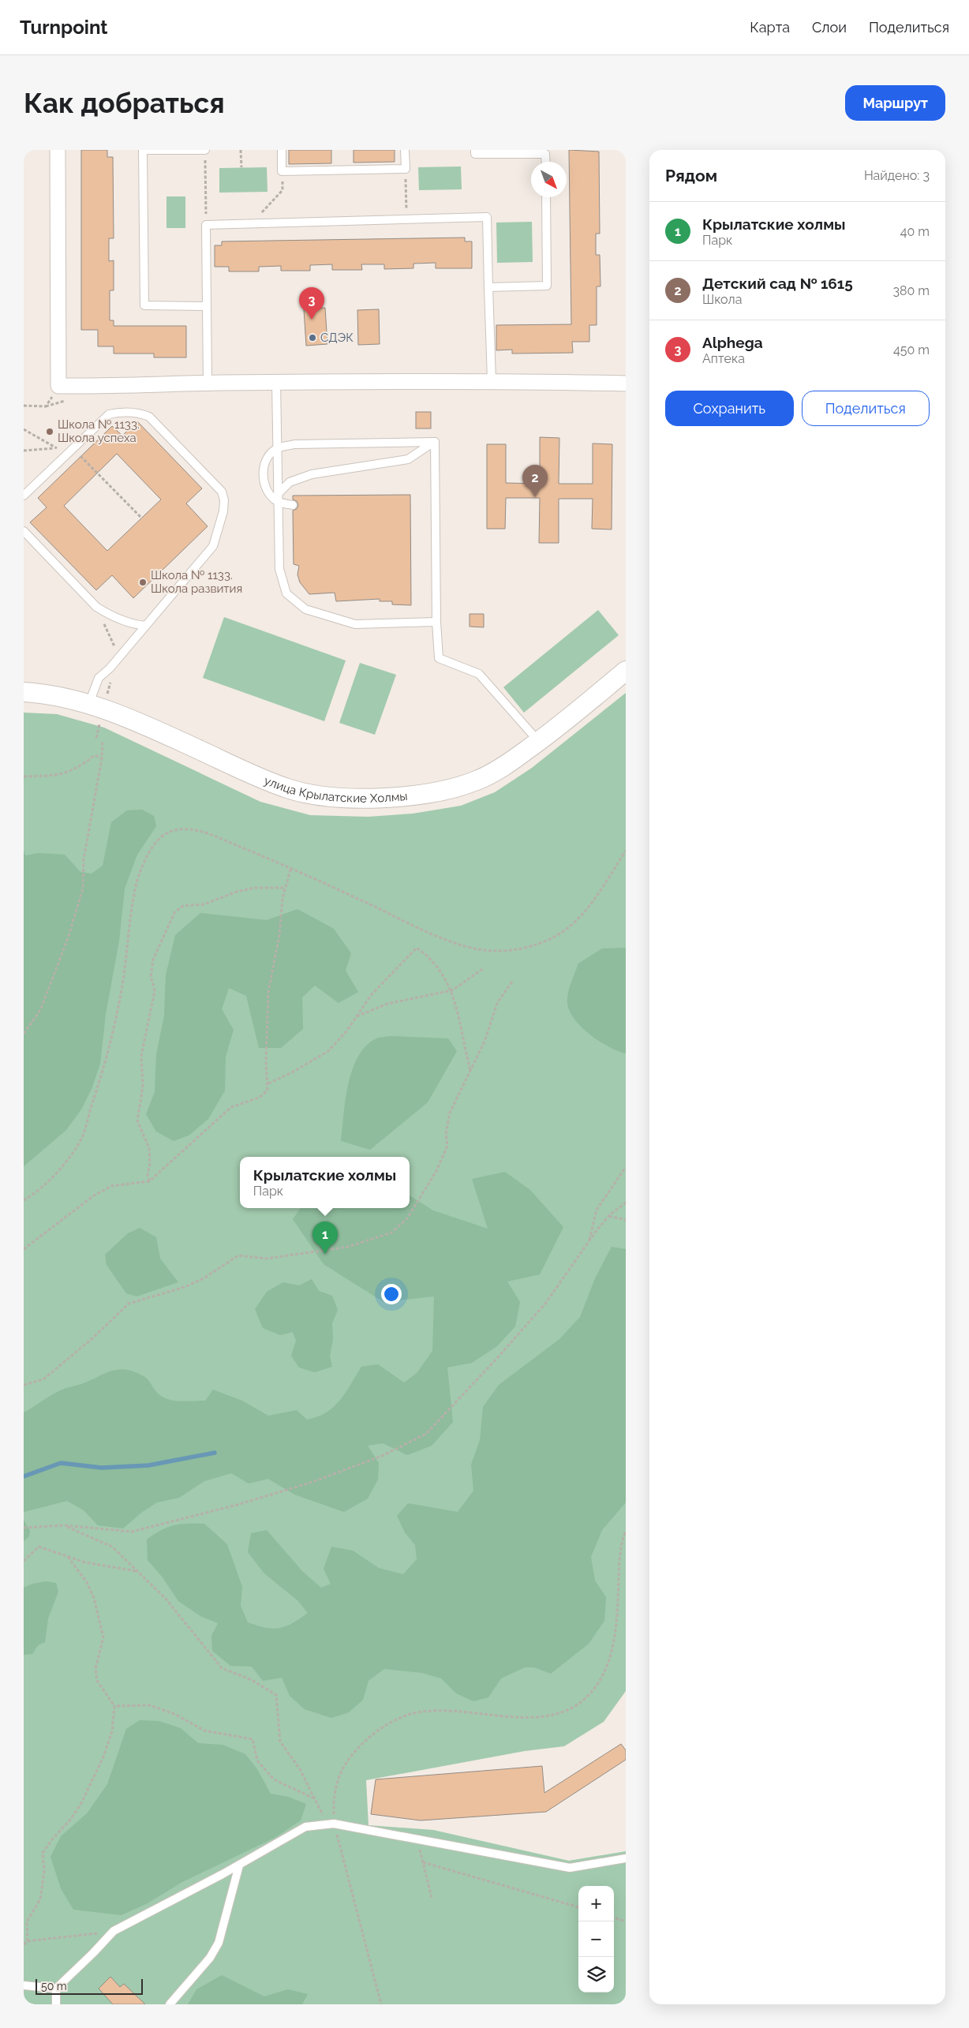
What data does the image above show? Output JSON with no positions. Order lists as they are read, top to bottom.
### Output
{
  "streets": {
    "street": ["улица Крылатские Холмы"]
  },
  "places": ["СДЭК", "Школа № 1133. Школа успеха", "Школа № 1133. Школа развития"],
  "scale_bar": "50 m",
  "north": "bottom right",
  "page": {
    "header": "Turnpoint",
    "nav": ["Карта", "Слои", "Поделиться"],
    "buttons": [
      "Маршрут",
      ["Сохранить", "Поделиться"]
    ],
    "title": "Как добраться",
    "heading": ["Рядом", "Найдено: 3"],
    "list": [
      {
        "mark": "1",
        "name": "Крылатские холмы",
        "note": "Парк",
        "value": "40 m"
      },
      {
        "mark": "2",
        "name": "Детский сад № 1615",
        "note": "Школа",
        "value": "380 m"
      },
      {
        "mark": "3",
        "name": "Alphega",
        "note": "Аптека",
        "value": "450 m"
      }
    ],
    "pins": ["3", "2", "1"],
    "popup": ["Крылатские холмы", "Парк"],
    "map_buttons": ["+", "−"],
    "scale": "50 m"
  }
}
